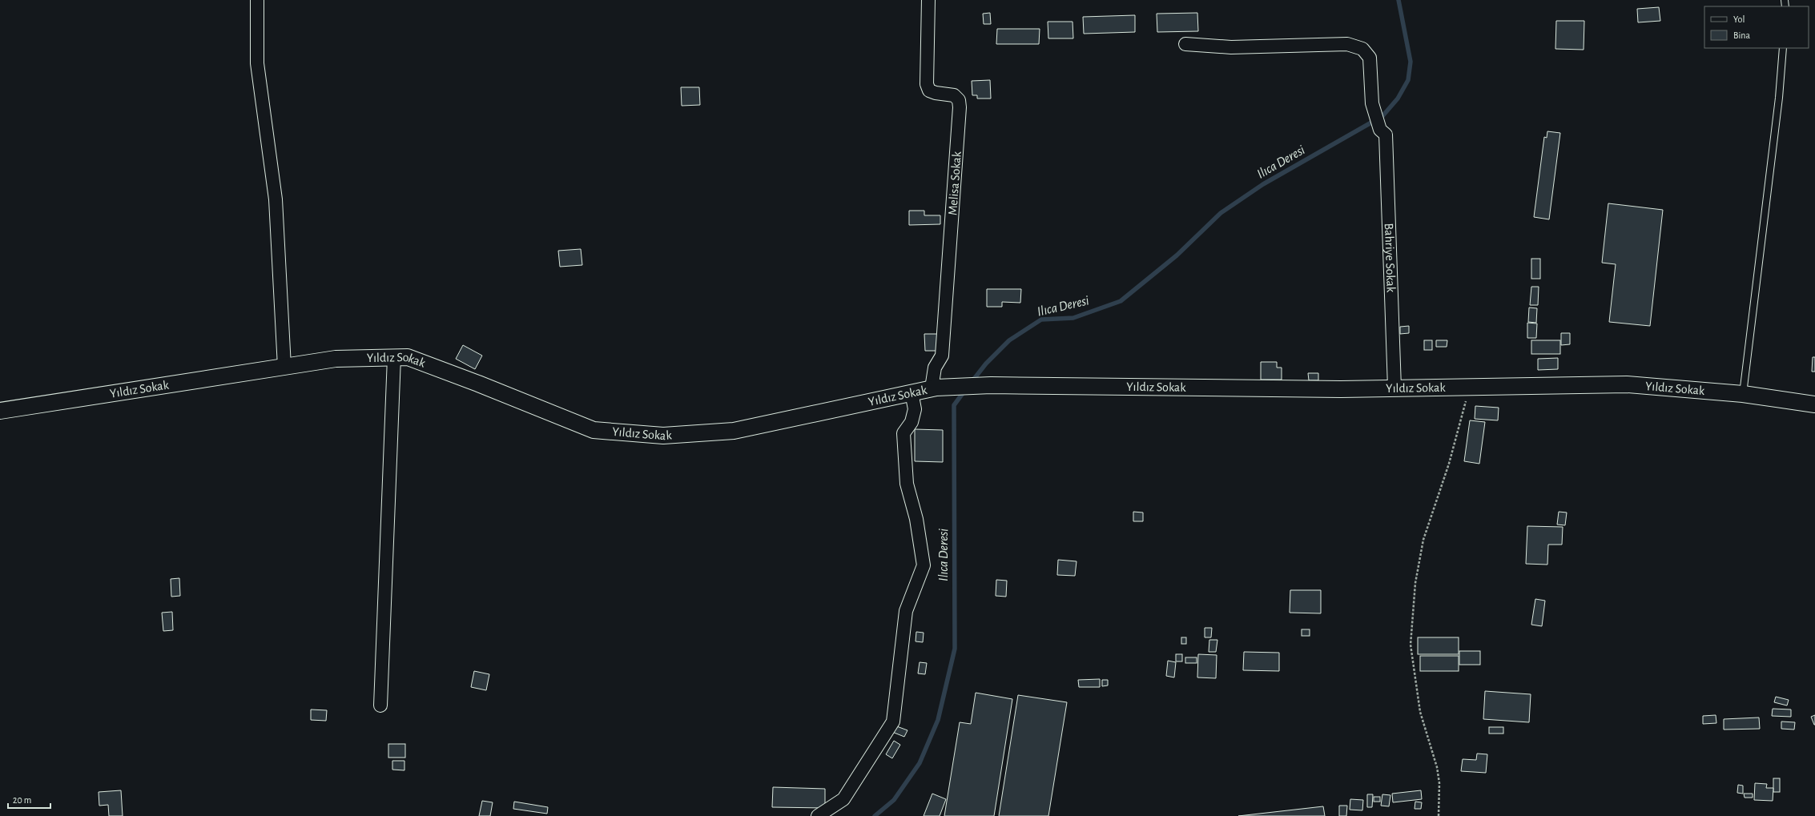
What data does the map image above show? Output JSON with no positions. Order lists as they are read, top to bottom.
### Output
{
  "streets": {
    "street": ["Melisa Sokak", "Bahriye Sokak", "Yıldız Sokak"]
  },
  "crossings": [
    ["Melisa Sokak", "Yıldız Sokak"],
    ["Bahriye Sokak", "Yıldız Sokak"]
  ],
  "water": ["Ilıca Deresi"],
  "legend": ["Yol", "Bina"],
  "scale_bar": "20 m"
}
